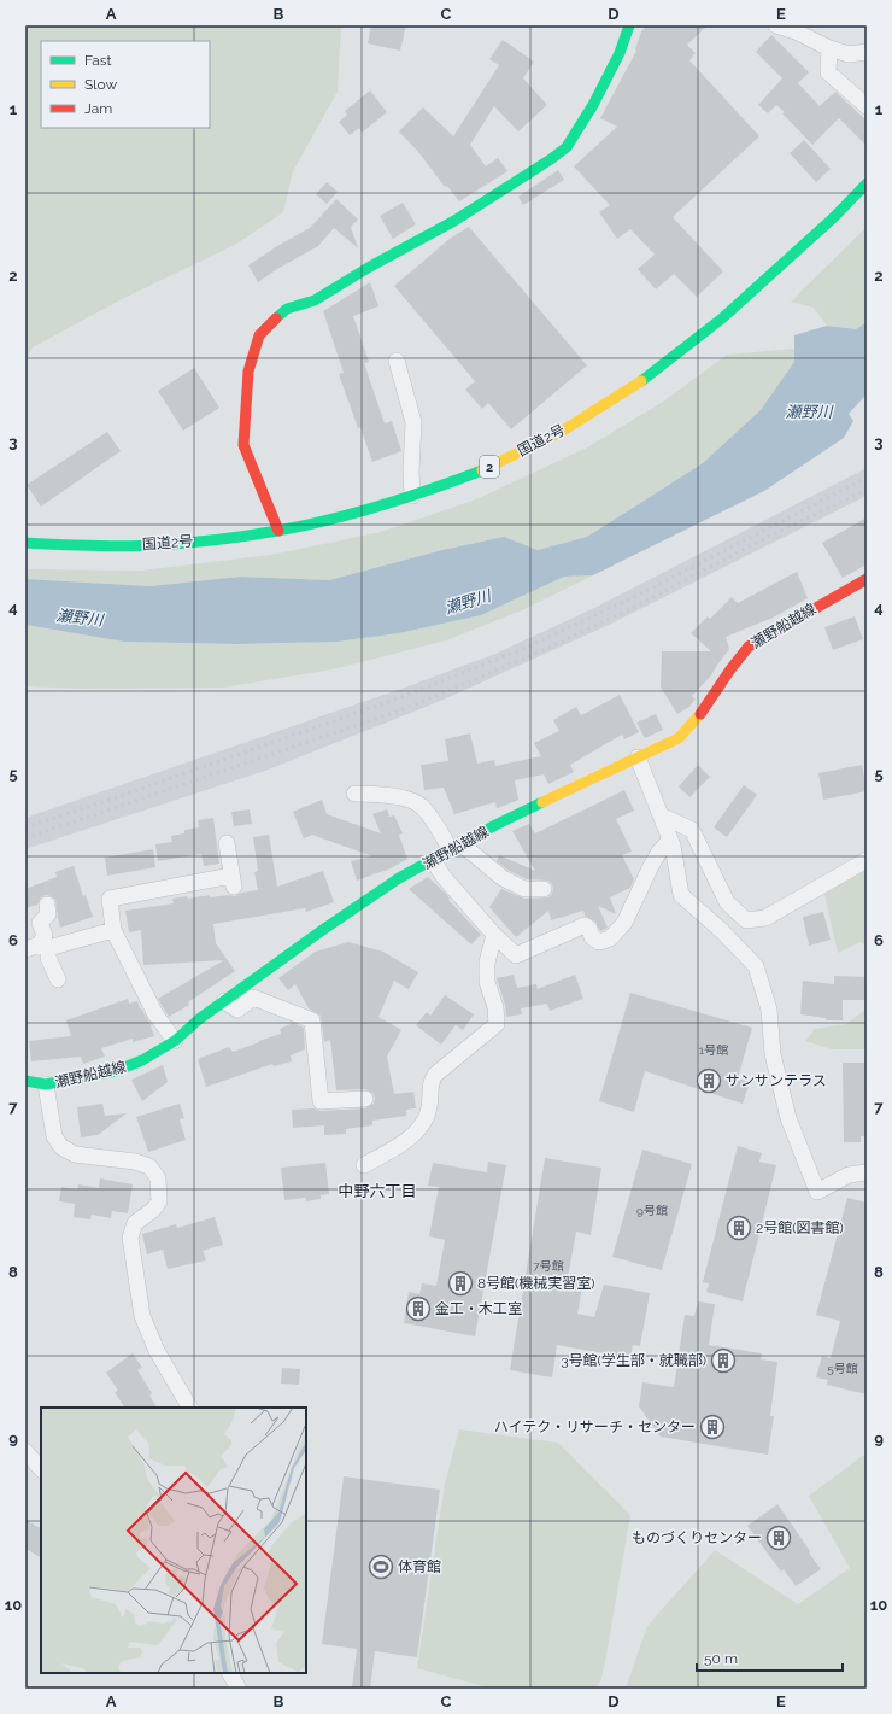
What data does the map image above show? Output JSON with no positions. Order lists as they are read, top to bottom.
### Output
{
  "streets": {
    "main road": ["国道2号", "2", "瀬野船越線"]
  },
  "districts": ["中野六丁目"],
  "water": ["瀬野川"],
  "places": {
    "building": [
      "サンサンテラス",
      "2号館(図書館)",
      "8号館(機械実習室)",
      "金工・木工室",
      "3号館(学生部・就職部)",
      "ハイテク・リサーチ・センター",
      "ものづくりセンター"
    ],
    "sports": ["体育館"]
  },
  "house_numbers": [
    "1号館",
    "9号館",
    "7号館",
    "5号館"
  ],
  "legend": ["Fast", "Slow", "Jam"],
  "scale_bar": "50 m",
  "grid": {
    "columns": [
      "A",
      "B",
      "C",
      "D",
      "E"
    ],
    "rows": [
      "1",
      "2",
      "3",
      "4",
      "5",
      "6",
      "7",
      "8",
      "9",
      "10"
    ]
  }
}
